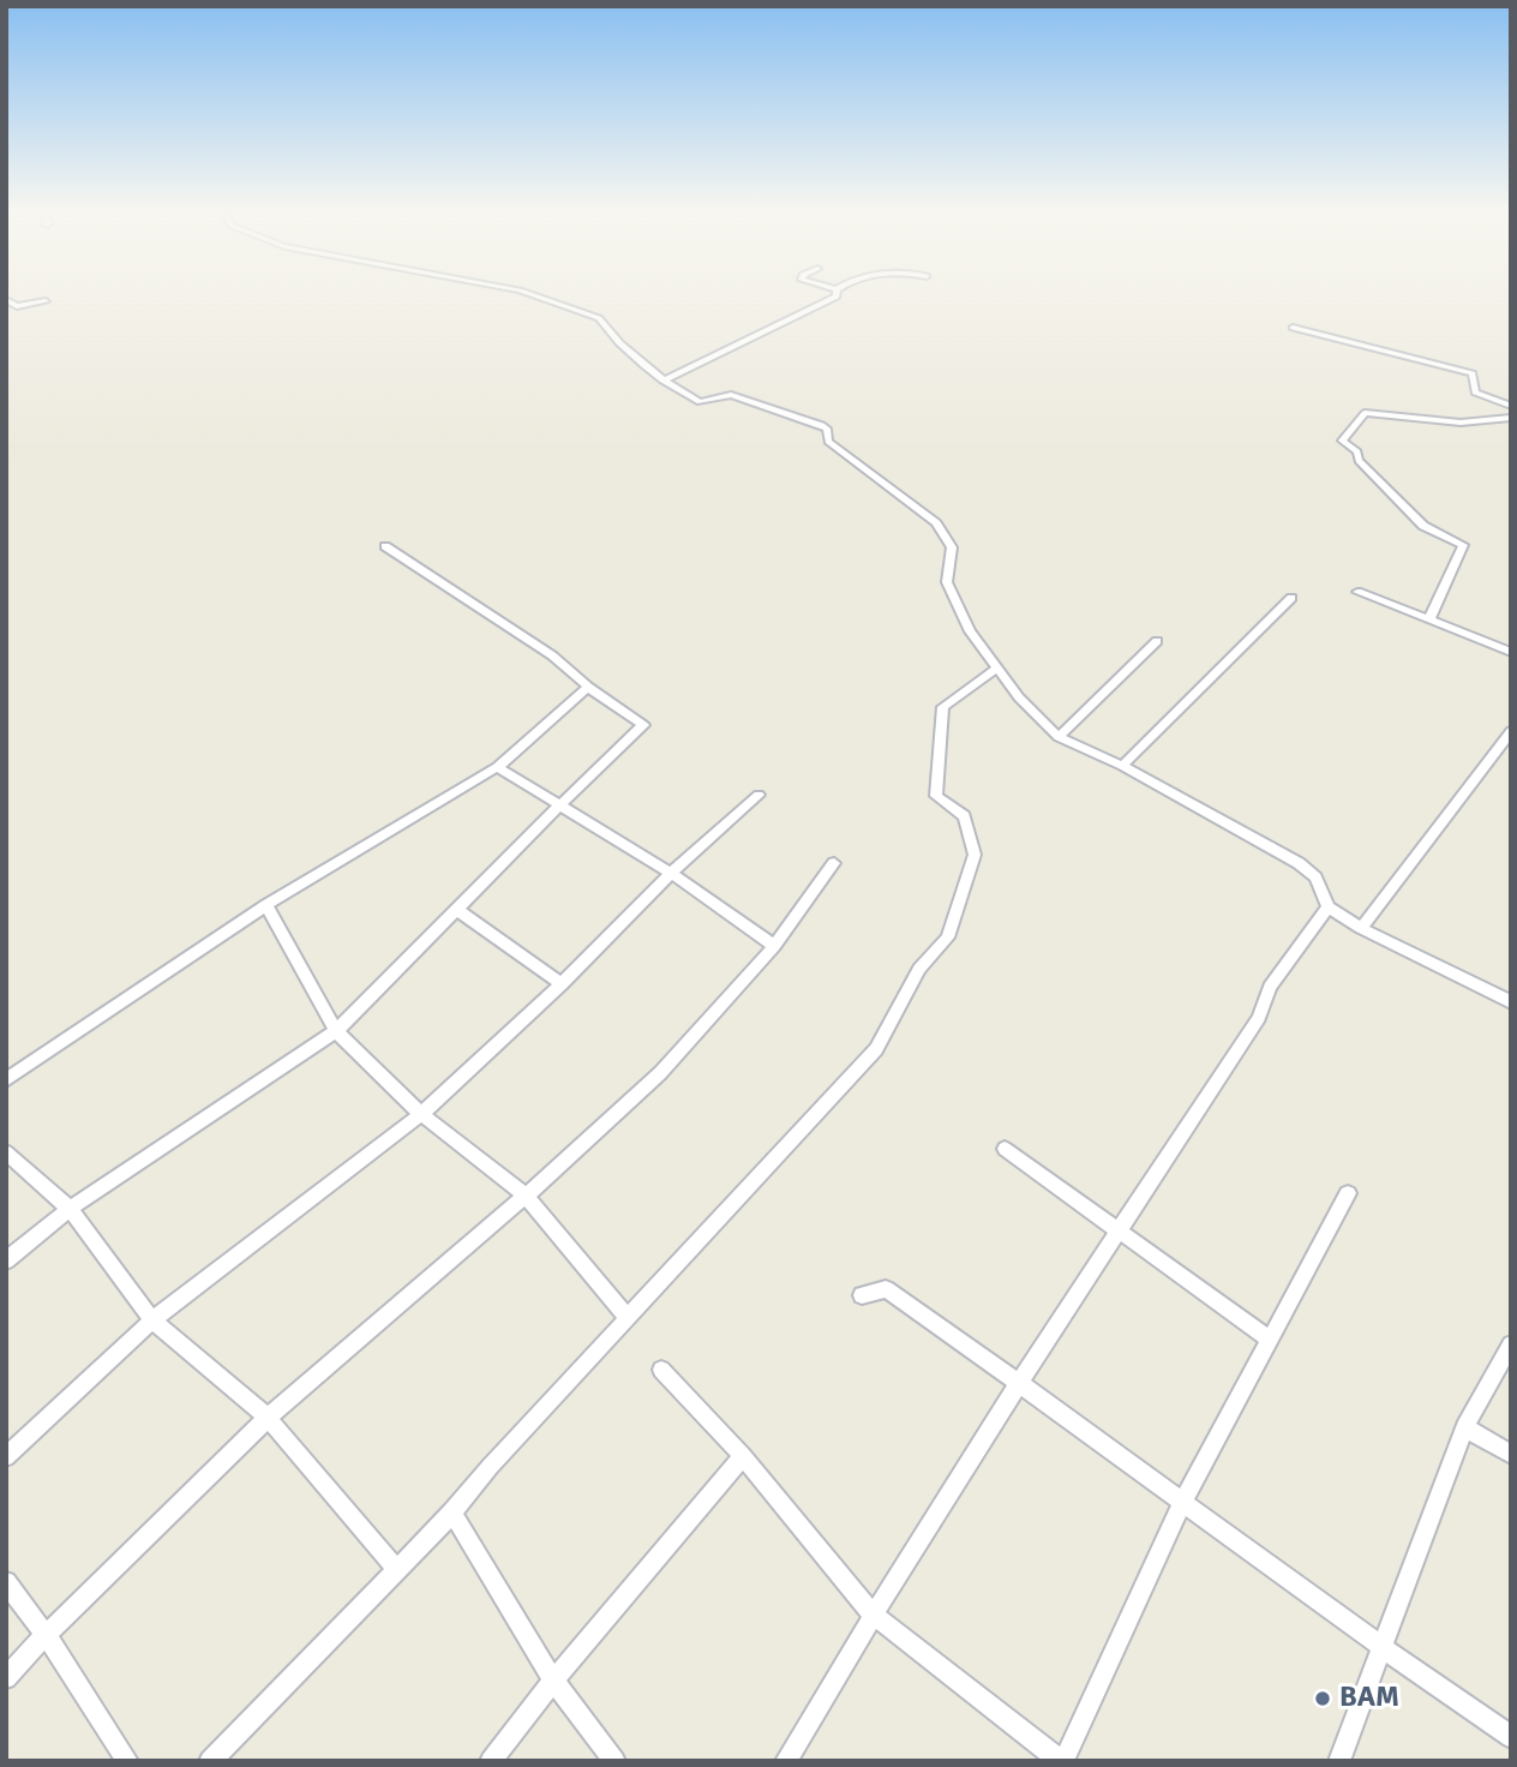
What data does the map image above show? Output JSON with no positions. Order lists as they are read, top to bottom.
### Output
{
  "places": ["BAM"]
}
